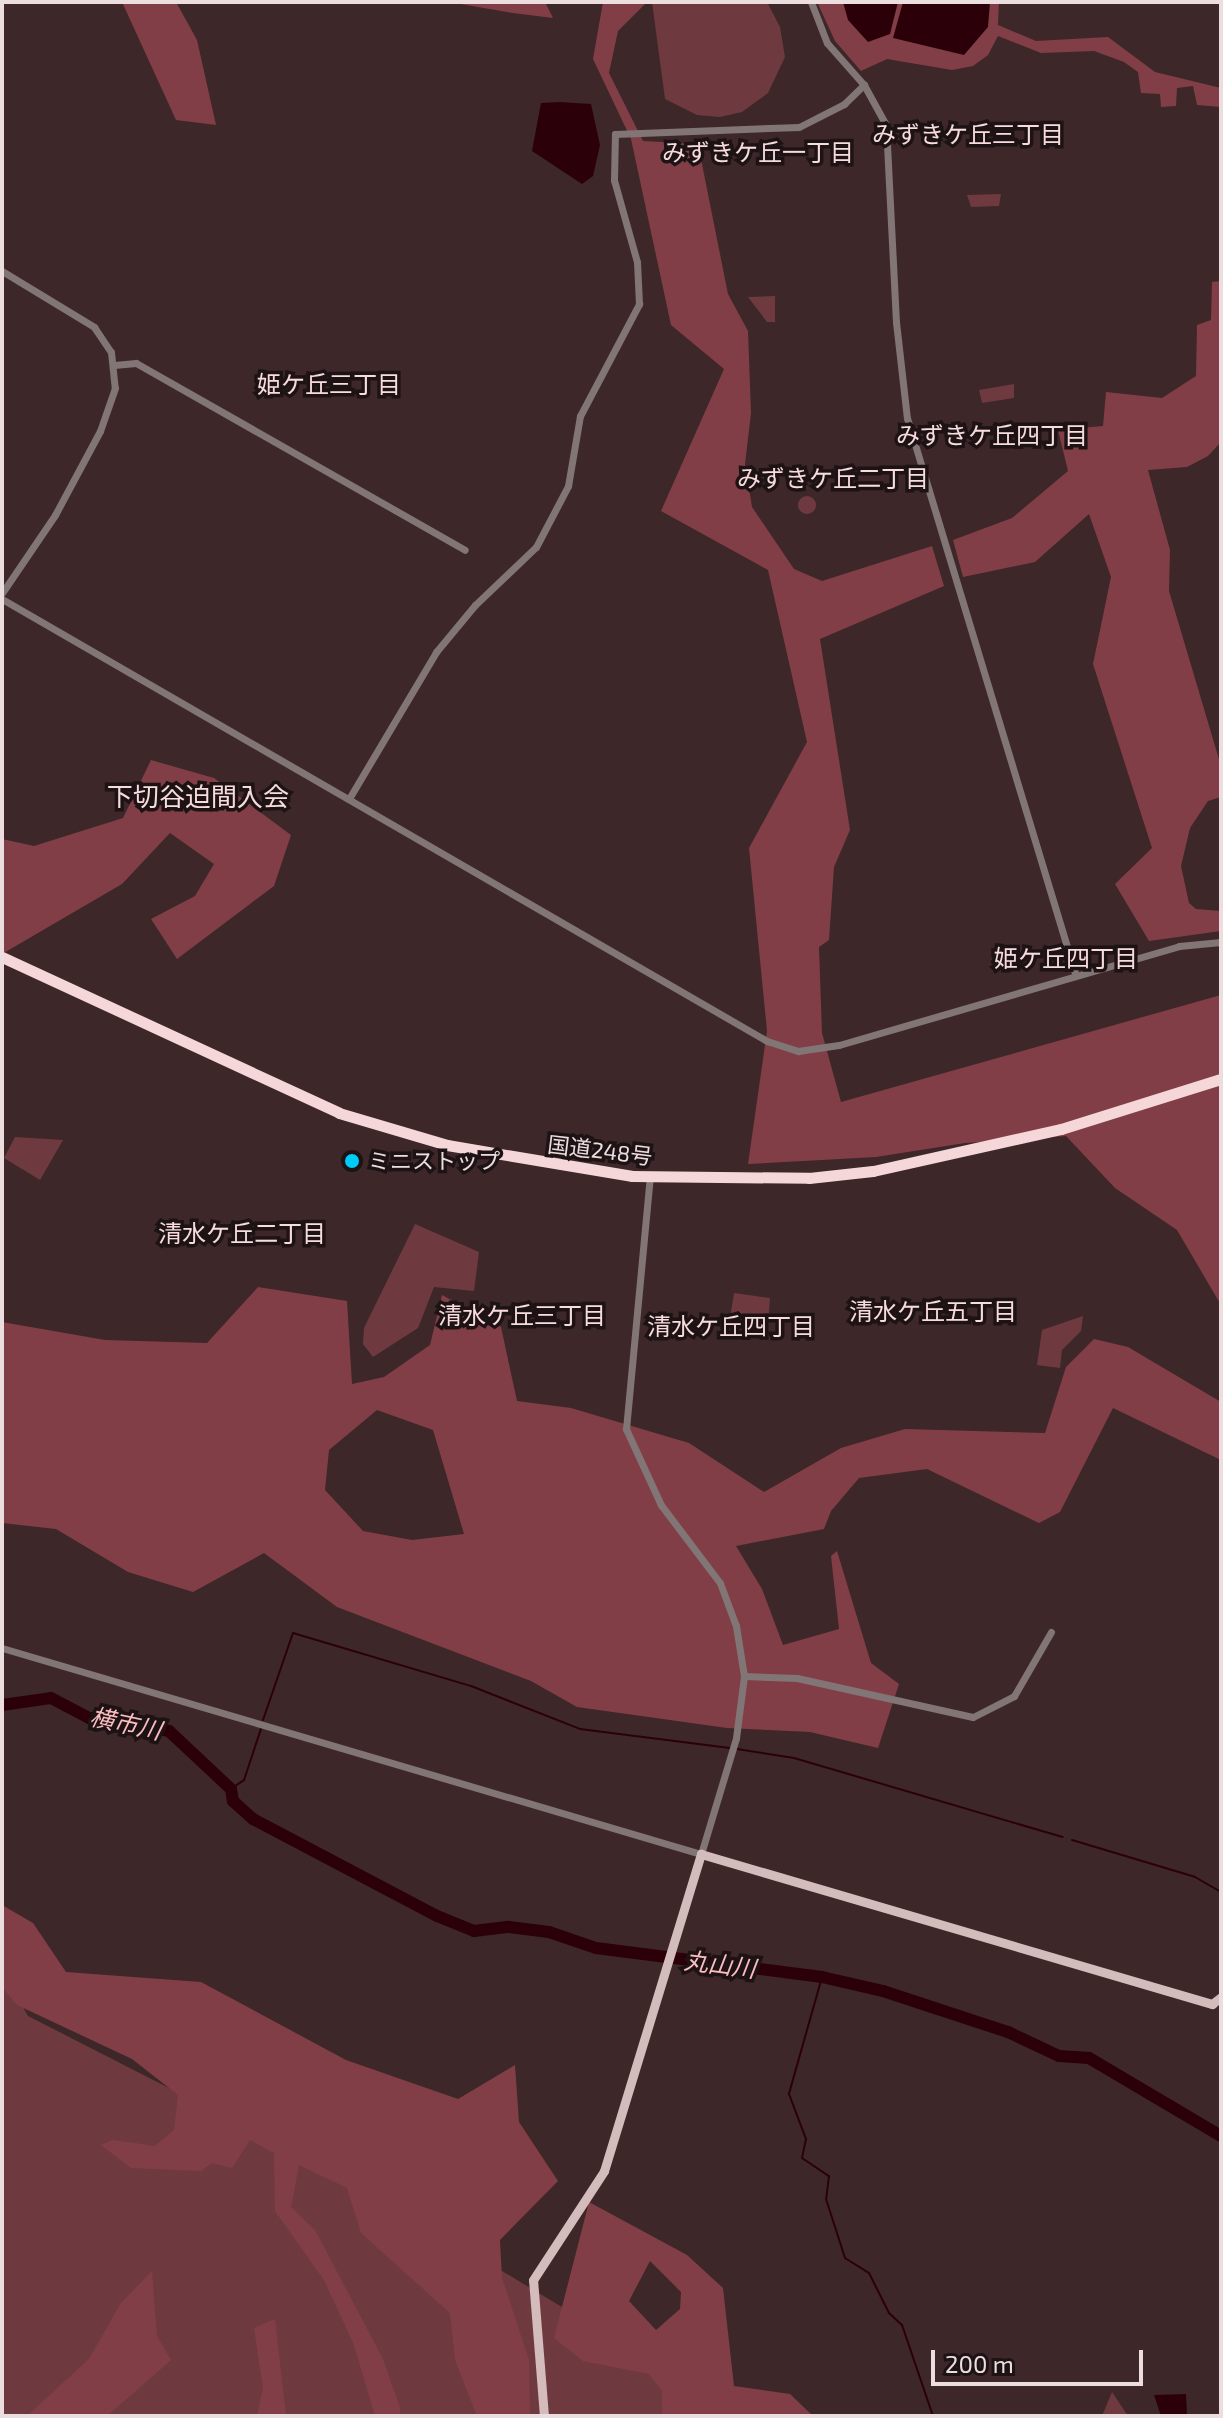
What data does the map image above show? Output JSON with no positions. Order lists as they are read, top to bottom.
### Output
{
  "streets": {
    "highway": ["国道248号"]
  },
  "districts": [
    "みずきケ丘三丁目",
    "みずきケ丘一丁目",
    "姫ケ丘三丁目",
    "みずきケ丘四丁目",
    "みずきケ丘二丁目",
    "下切谷迫間入会",
    "姫ケ丘四丁目",
    "清水ケ丘二丁目",
    "清水ケ丘五丁目",
    "清水ケ丘三丁目",
    "清水ケ丘四丁目"
  ],
  "water": ["横市川", "丸山川"],
  "places": ["ミニストップ"],
  "scale_bar": "200 m"
}
